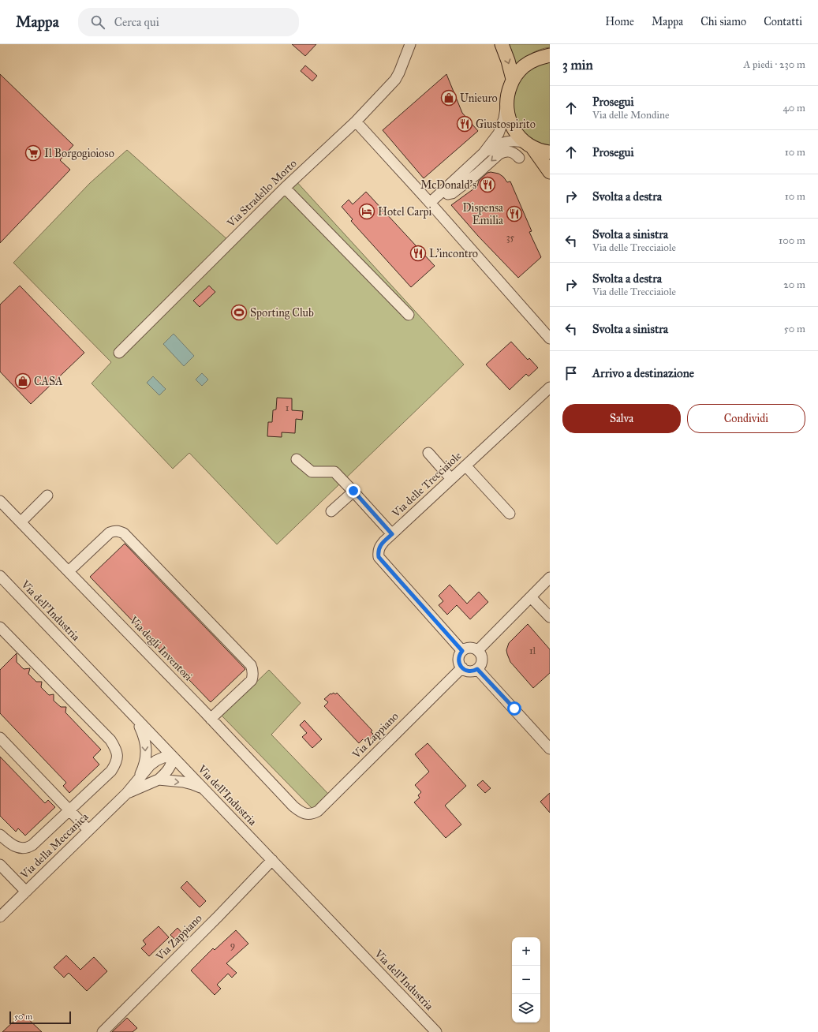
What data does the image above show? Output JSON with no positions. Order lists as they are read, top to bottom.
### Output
{
  "streets": {
    "street": [
      "Via Stradello Morto",
      "Via delle Trecciaiole",
      "Via dell'Industria",
      "Via degli Inventori",
      "Via Zappiano",
      "Via della Meccanica"
    ]
  },
  "crossings": [
    ["Via delle Trecciaiole", "Via Zappiano"],
    ["Via dell'Industria", "Via Zappiano"],
    ["Via dell'Industria", "Via della Meccanica"],
    ["Via degli Inventori", "Via Zappiano"]
  ],
  "places": {
    "shop": ["Unieuro", "CASA"],
    "restaurant": [
      "Giustospirito",
      "McDonald's",
      "Dispensa Emilia",
      "L'incontro"
    ],
    "supermarket": ["Il Borgogioioso"],
    "hotel": ["Hotel Carpi"],
    "sports": ["Sporting Club"]
  },
  "house_numbers": [
    "35",
    "1",
    "1l",
    "9"
  ],
  "scale_bar": "50 m",
  "page": {
    "header": "Mappa",
    "search": "Cerca qui",
    "nav": [
      "Home",
      "Mappa",
      "Chi siamo",
      "Contatti"
    ],
    "heading": ["3 min", "A piedi · 230 m"],
    "list": [
      ["Prosegui", "Via delle Mondine", "40 m"],
      ["Prosegui", "10 m"],
      ["Svolta a destra", "10 m"],
      ["Svolta a sinistra", "Via delle Trecciaiole", "100 m"],
      ["Svolta a destra", "Via delle Trecciaiole", "20 m"],
      ["Svolta a sinistra", "50 m"],
      "Arrivo a destinazione"
    ],
    "buttons": ["Salva", "Condividi"],
    "map_buttons": ["+", "−"],
    "scale": "50 m"
  }
}
